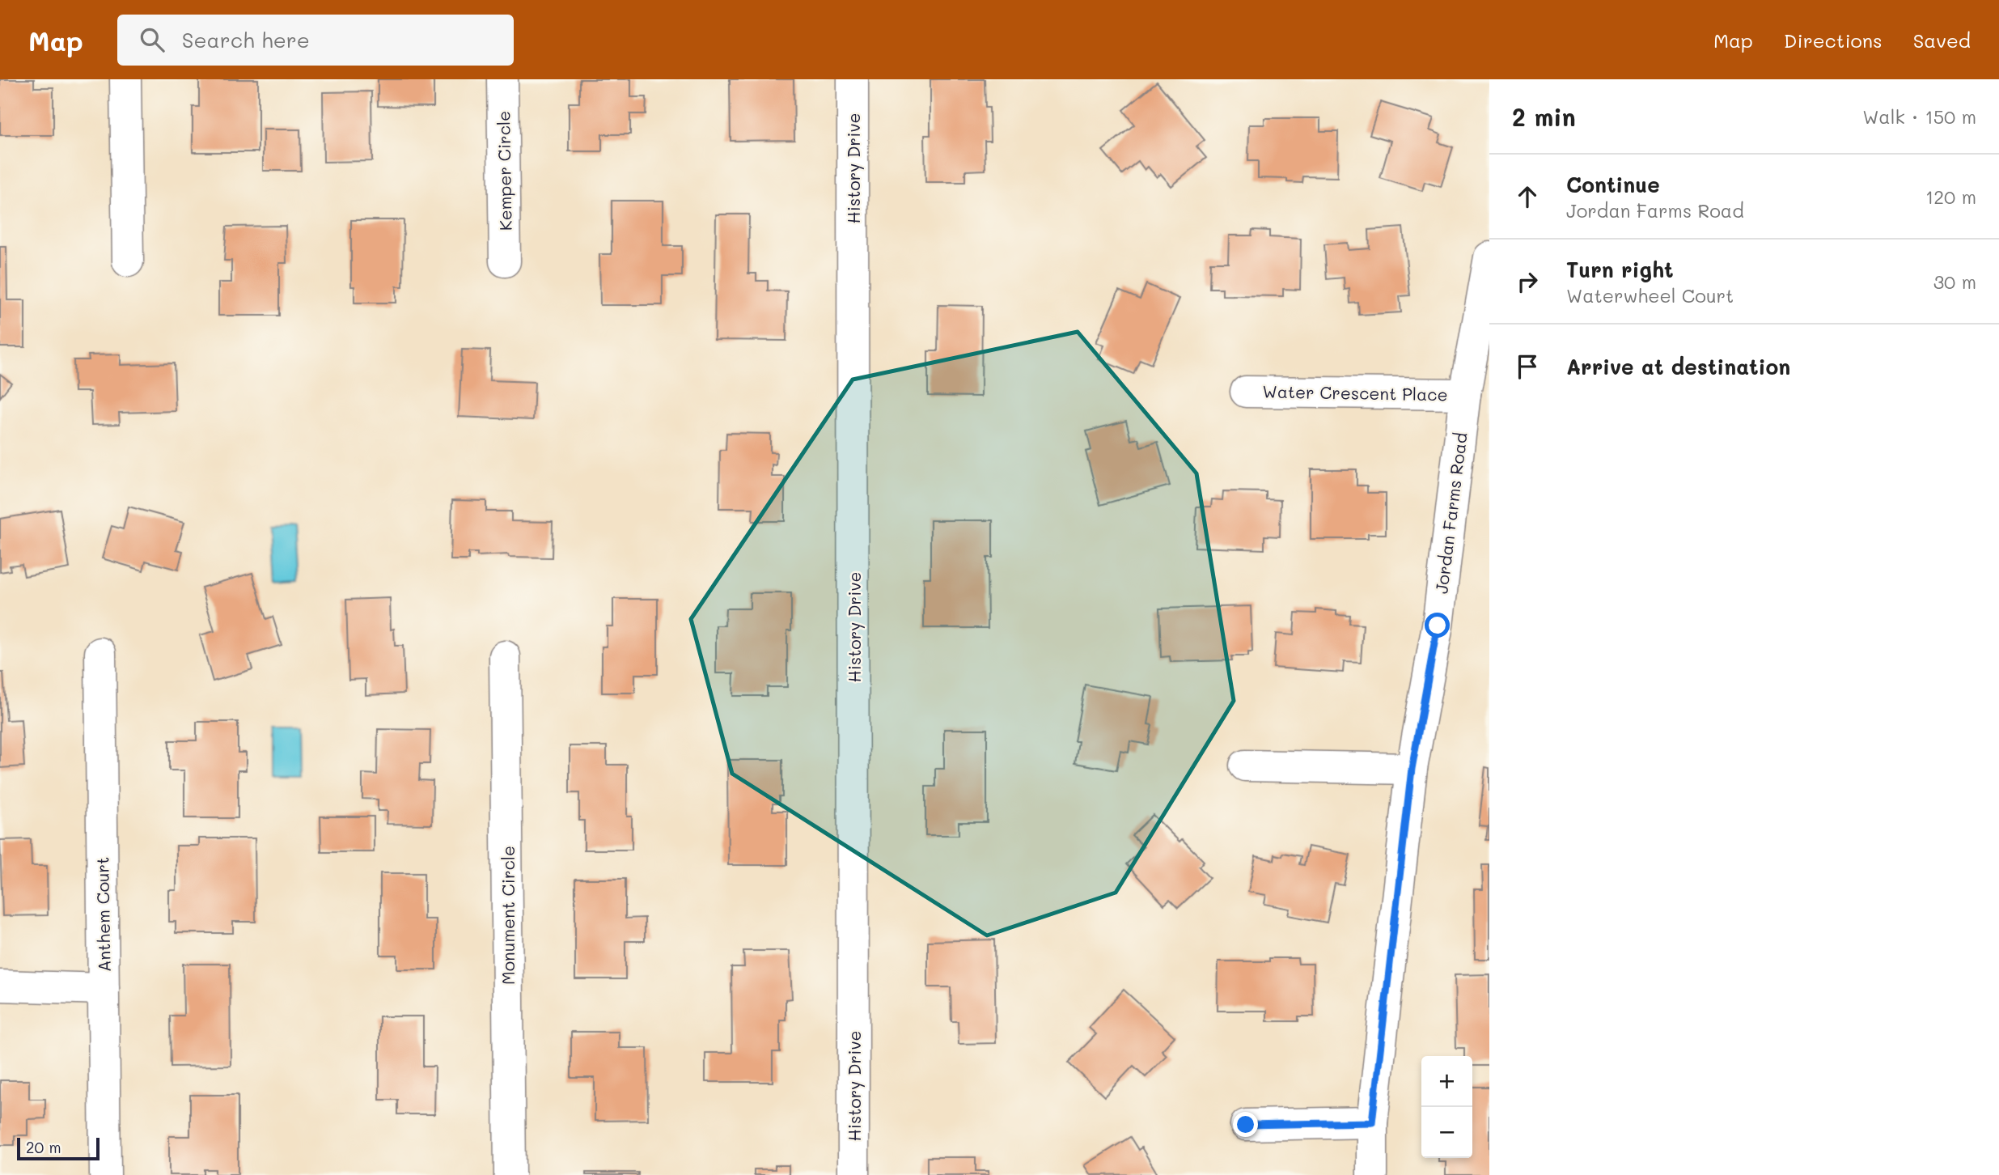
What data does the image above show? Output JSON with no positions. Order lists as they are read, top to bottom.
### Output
{
  "streets": {
    "street": [
      "History Drive",
      "Kemper Circle",
      "Water Crescent Place",
      "Jordan Farms Road",
      "Anthem Court",
      "Monument Circle"
    ]
  },
  "crossings": [
    ["Water Crescent Place", "Jordan Farms Road"]
  ],
  "scale_bar": "20 m",
  "page": {
    "header": "Map",
    "search": "Search here",
    "nav": ["Map", "Directions", "Saved"],
    "heading": ["2 min", "Walk · 150 m"],
    "list": [
      ["Continue", "Jordan Farms Road", "120 m"],
      ["Turn right", "Waterwheel Court", "30 m"],
      "Arrive at destination"
    ],
    "map_buttons": ["+", "−"],
    "scale": "20 m"
  }
}
